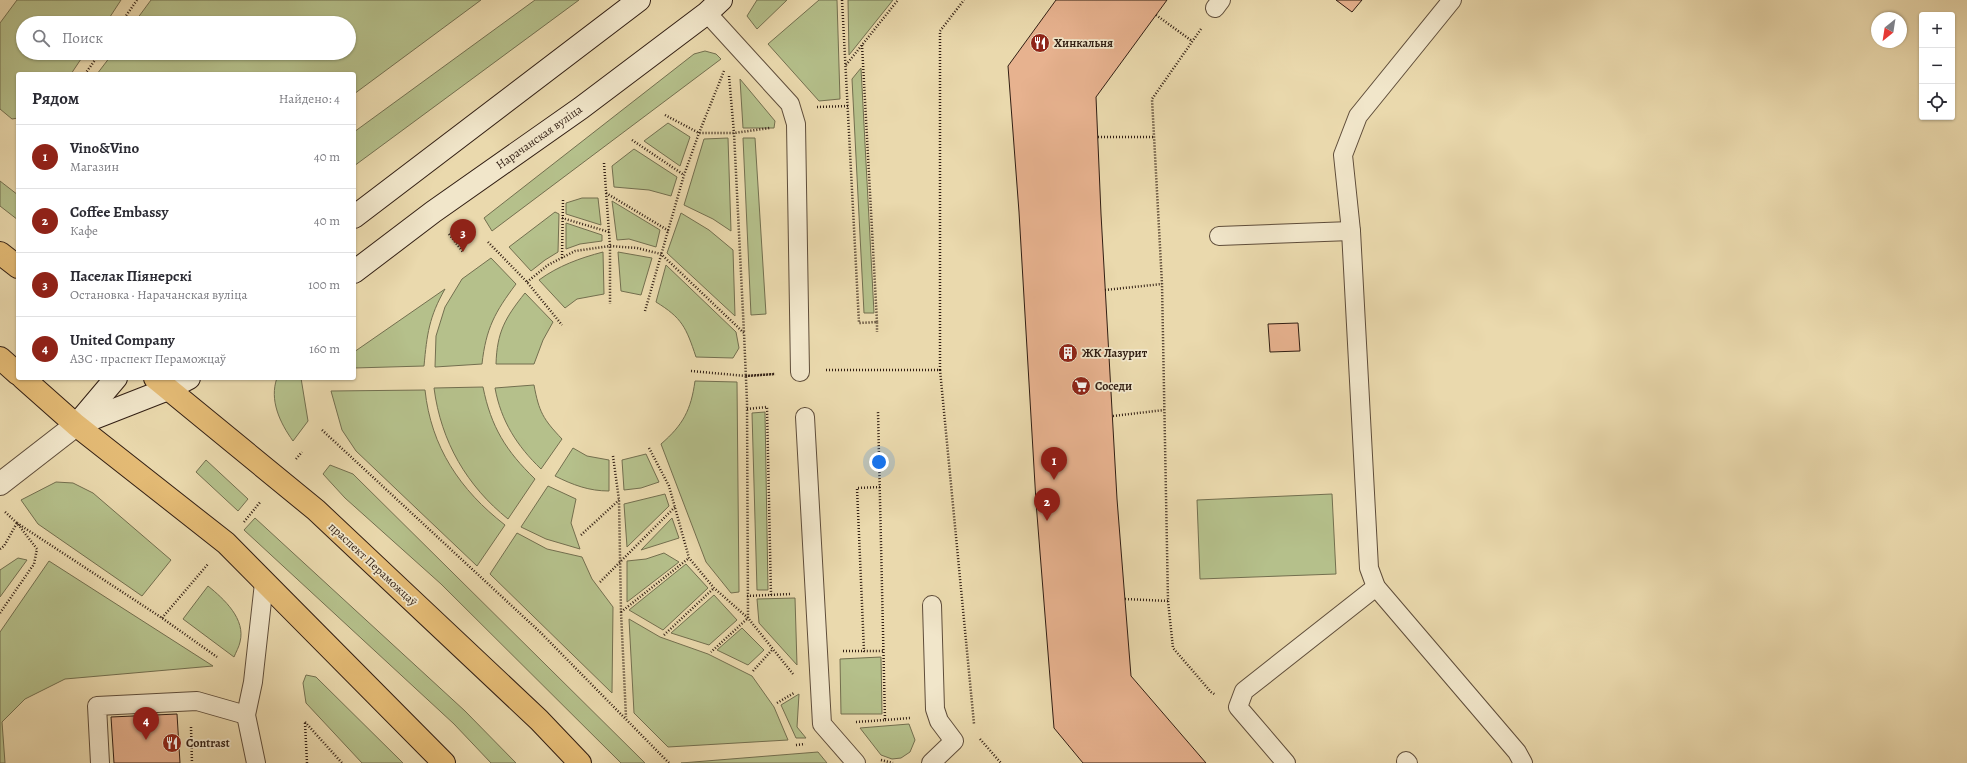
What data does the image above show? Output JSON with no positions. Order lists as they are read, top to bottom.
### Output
{
  "streets": {
    "main road": ["Нарачанская вуліца", "праспект Пераможцаў"]
  },
  "places": {
    "restaurant": ["Хинкальня", "Contrast"],
    "building": ["ЖК Лазурит"],
    "supermarket": ["Соседи"]
  },
  "north": "bottom left",
  "page": {
    "map_buttons": ["+", "−"],
    "search": "Поиск",
    "heading": ["Рядом", "Найдено: 4"],
    "list": [
      {
        "mark": "1",
        "name": "Vino&Vino",
        "note": "Магазин",
        "value": "40 m"
      },
      {
        "mark": "2",
        "name": "Coffee Embassy",
        "note": "Кафе",
        "value": "40 m"
      },
      {
        "mark": "3",
        "name": "Паселак Піянерскі",
        "note": "Остановка · Нарачанская вуліца",
        "value": "100 m"
      },
      {
        "mark": "4",
        "name": "United Company",
        "note": "АЗС · праспект Пераможцаў",
        "value": "160 m"
      }
    ],
    "pins": [
      "3",
      "1",
      "2",
      "4"
    ]
  }
}
